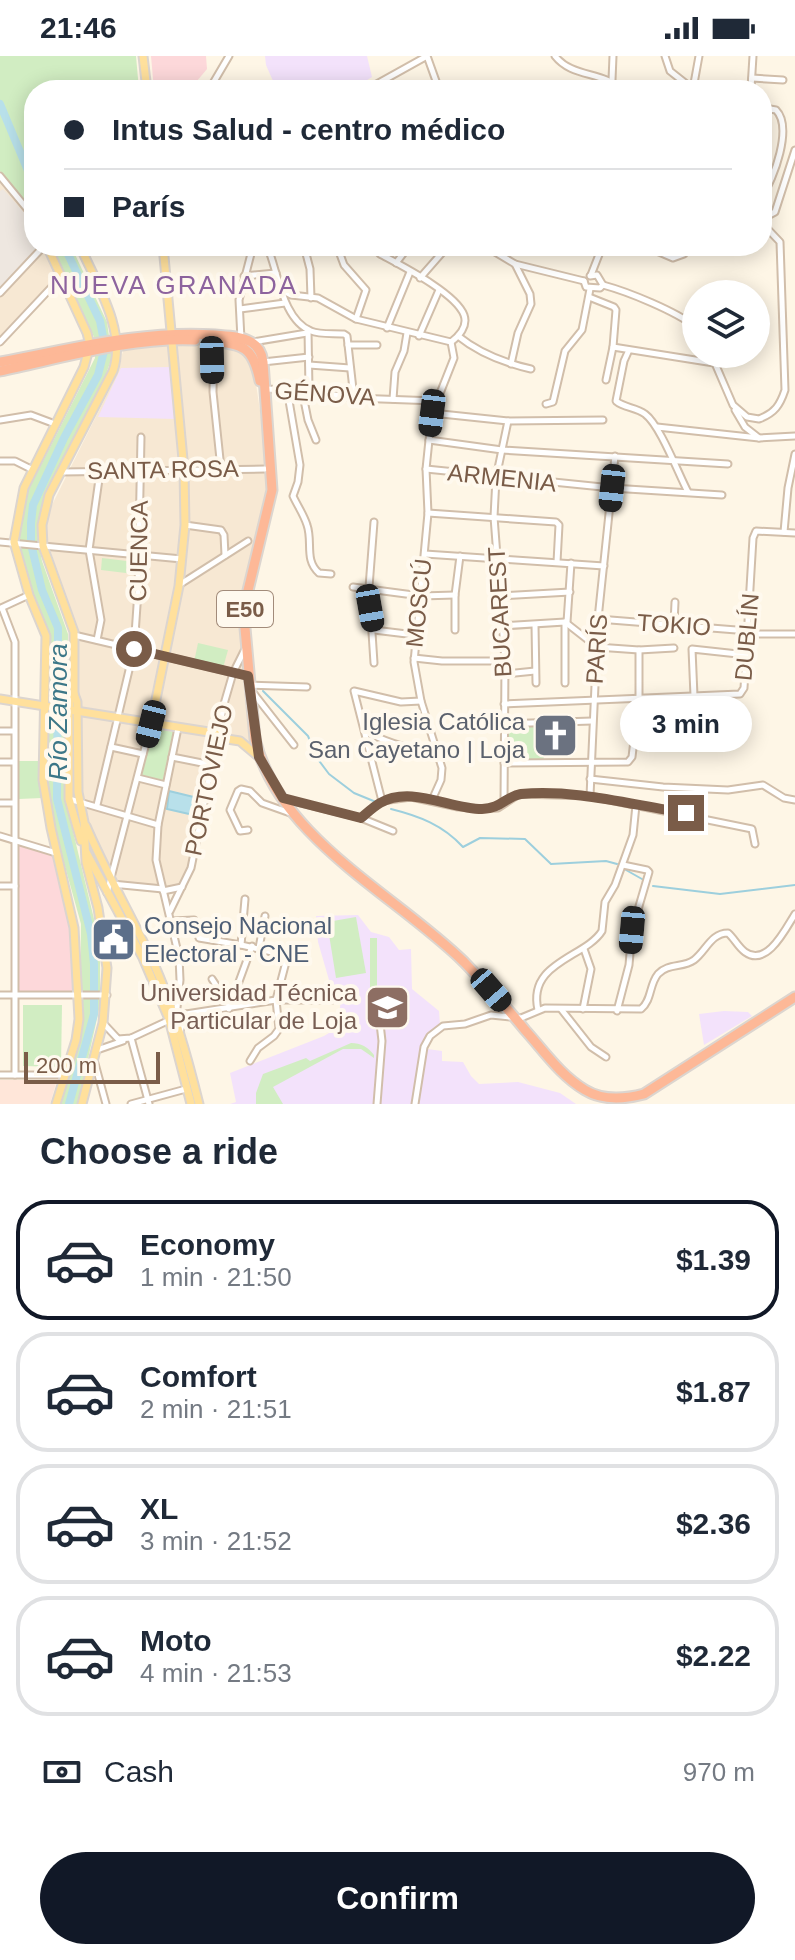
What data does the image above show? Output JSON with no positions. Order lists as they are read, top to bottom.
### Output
{
  "streets": {
    "highway": ["E50"],
    "street": [
      "GÉNOVA",
      "SANTA ROSA",
      "ARMENIA",
      "CUENCA",
      "MOSCÚ",
      "BUCAREST",
      "TOKIO",
      "DUBLÍN",
      "PARÍS",
      "PORTOVIEJO"
    ]
  },
  "crossings": [
    ["GÉNOVA", "MOSCÚ"],
    ["GÉNOVA", "E50"],
    ["SANTA ROSA", "CUENCA"],
    ["ARMENIA", "MOSCÚ"],
    ["ARMENIA", "BUCAREST"],
    ["ARMENIA", "PARÍS"],
    ["E50", "PORTOVIEJO"],
    ["BUCAREST", "DUBLÍN"],
    ["TOKIO", "DUBLÍN"],
    ["TOKIO", "PARÍS"],
    ["DUBLÍN", "PARÍS"]
  ],
  "districts": ["NUEVA GRANADA"],
  "water": ["Río Zamora"],
  "places": {
    "church": ["Iglesia Católica San Cayetano | Loja"],
    "public building": ["Consejo Nacional Electoral - CNE"],
    "school or university": ["Universidad Técnica Particular de Loja"]
  },
  "scale_bar": "200 m",
  "page": {
    "status": "21:46",
    "banner": ["Intus Salud - centro médico", "París"],
    "bubble": "3 min",
    "scale": "200 m",
    "heading": "Choose a ride",
    "list": [
      {
        "name": "Economy",
        "note": "1 min · 21:50",
        "value": "$1.39"
      },
      {
        "name": "Comfort",
        "note": "2 min · 21:51",
        "value": "$1.87"
      },
      {
        "name": "XL",
        "note": "3 min · 21:52",
        "value": "$2.36"
      },
      {
        "name": "Moto",
        "note": "4 min · 21:53",
        "value": "$2.22"
      }
    ],
    "pay": ["Cash", "970 m"],
    "buttons": "Confirm"
  }
}
